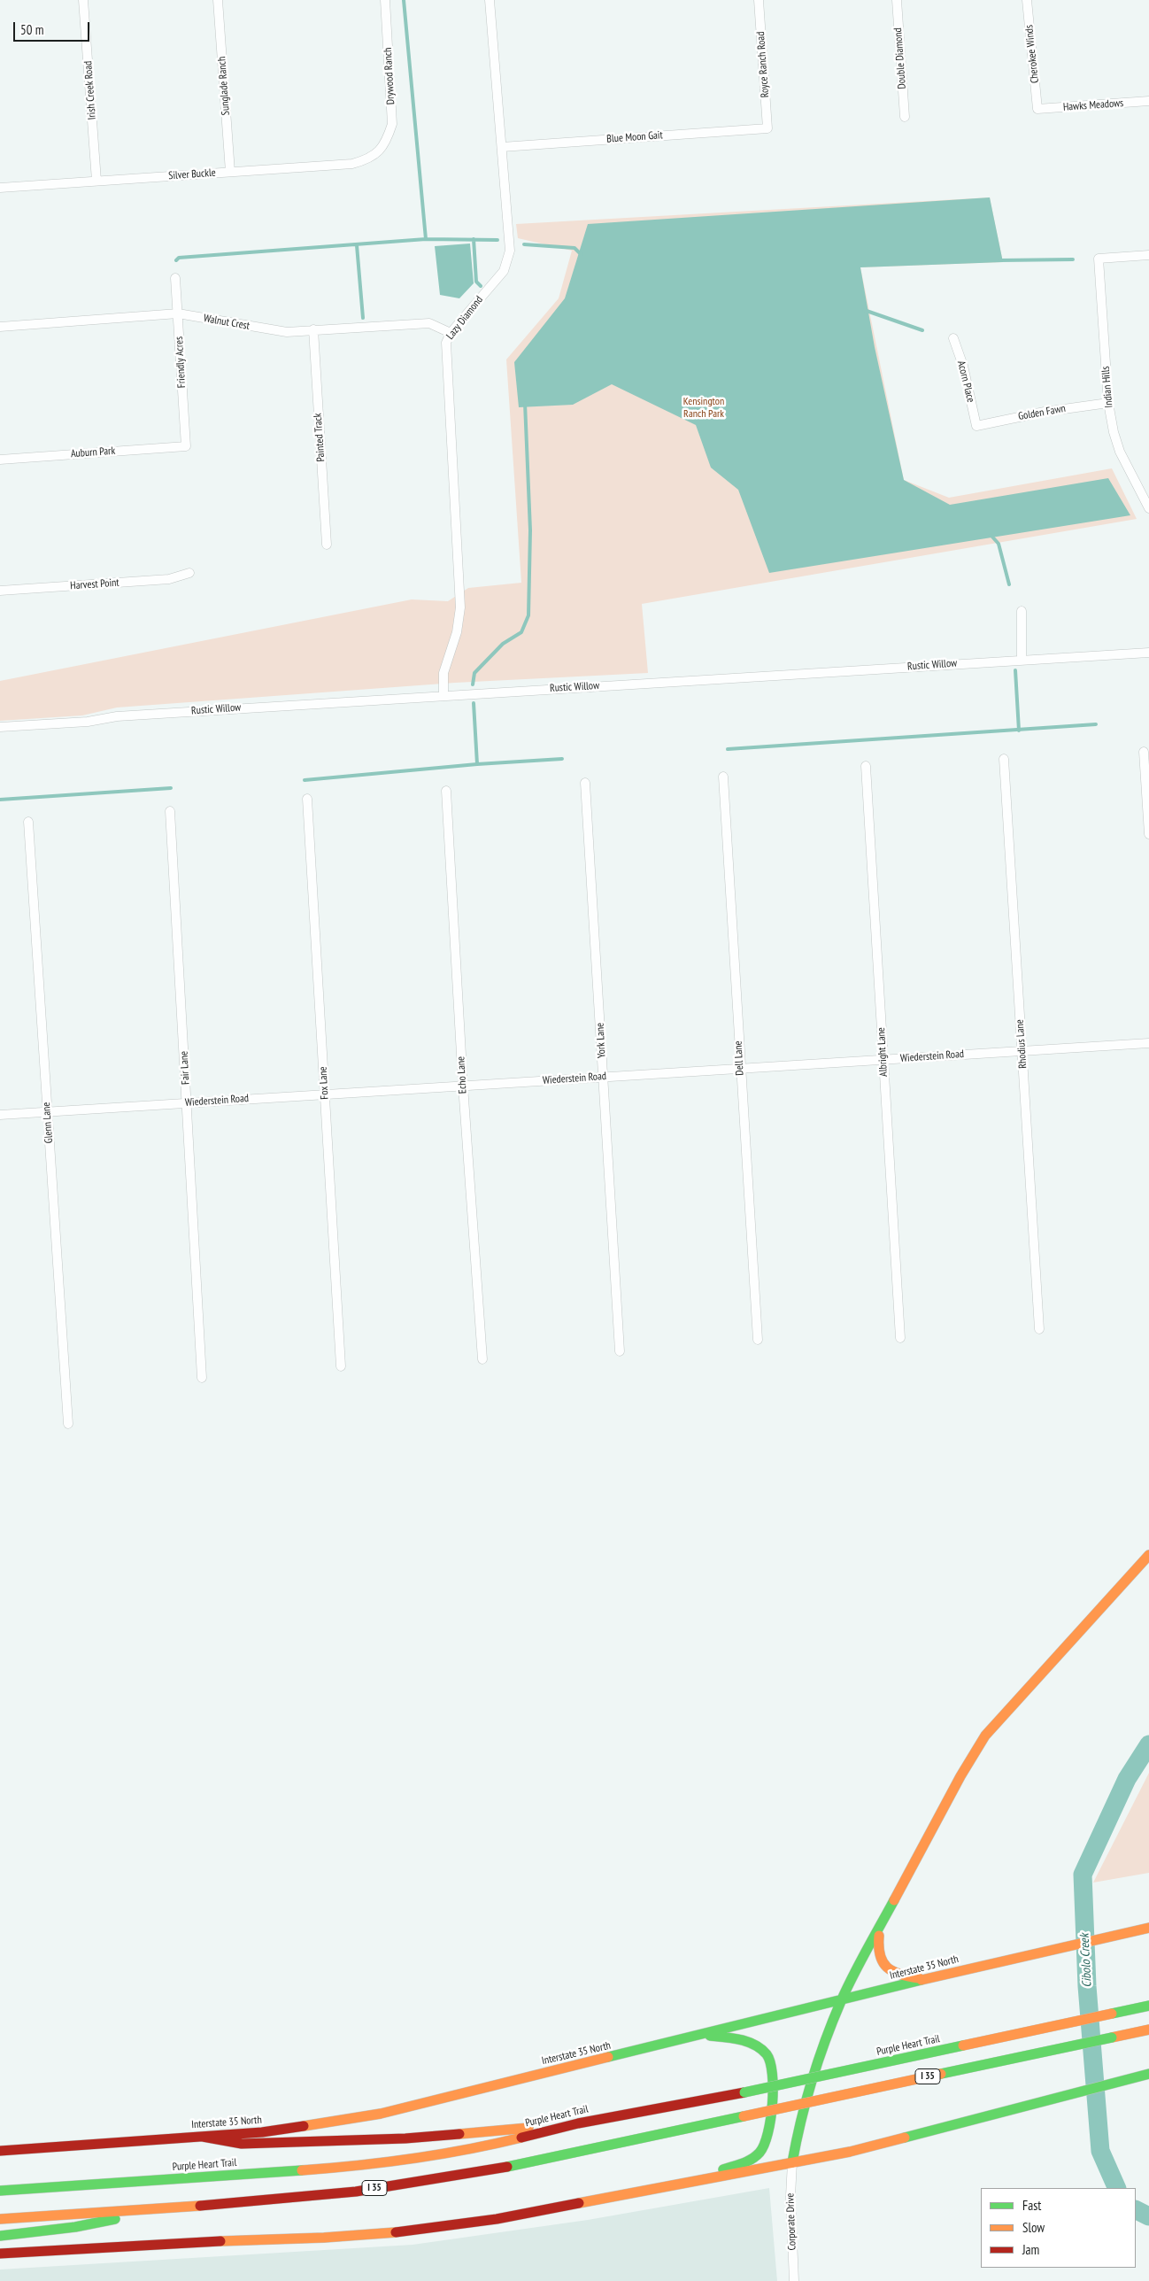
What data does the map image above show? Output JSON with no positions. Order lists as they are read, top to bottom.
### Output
{
  "streets": {
    "main road": ["Interstate 35 North", "Purple Heart Trail", "I 35"],
    "street": [
      "Cherokee Winds",
      "Double Diamond",
      "Royce Ranch Road",
      "Drywood Ranch",
      "Sunglade Ranch",
      "Irish Creek Road",
      "Hawks Meadows",
      "Blue Moon Gait",
      "Silver Buckle",
      "Lazy Diamond",
      "Walnut Crest",
      "Friendly Acres",
      "Acorn Place",
      "Indian Hills",
      "Golden Fawn",
      "Painted Track",
      "Auburn Park",
      "Harvest Point",
      "Rustic Willow",
      "York Lane",
      "Rhodius Lane",
      "Albright Lane",
      "Wiederstein Road",
      "Dell Lane",
      "Fair Lane",
      "Echo Lane",
      "Fox Lane",
      "Glenn Lane",
      "Corporate Drive"
    ]
  },
  "crossings": [
    ["Cherokee Winds", "Hawks Meadows"],
    ["Royce Ranch Road", "Blue Moon Gait"],
    ["Drywood Ranch", "Silver Buckle"],
    ["Sunglade Ranch", "Silver Buckle"],
    ["Irish Creek Road", "Silver Buckle"],
    ["Blue Moon Gait", "Lazy Diamond"],
    ["Lazy Diamond", "Walnut Crest"],
    ["Lazy Diamond", "Rustic Willow"],
    ["Walnut Crest", "Friendly Acres"],
    ["Walnut Crest", "Painted Track"],
    ["Friendly Acres", "Auburn Park"],
    ["Acorn Place", "Golden Fawn"],
    ["Indian Hills", "Golden Fawn"],
    ["York Lane", "Wiederstein Road"],
    ["Rhodius Lane", "Wiederstein Road"],
    ["Albright Lane", "Wiederstein Road"],
    ["Wiederstein Road", "Dell Lane"],
    ["Wiederstein Road", "Fair Lane"],
    ["Wiederstein Road", "Echo Lane"],
    ["Wiederstein Road", "Fox Lane"],
    ["Wiederstein Road", "Glenn Lane"]
  ],
  "water": ["Cibolo Creek"],
  "parks": ["Kensington Ranch Park"],
  "legend": ["Fast", "Slow", "Jam"],
  "scale_bar": "50 m"
}
